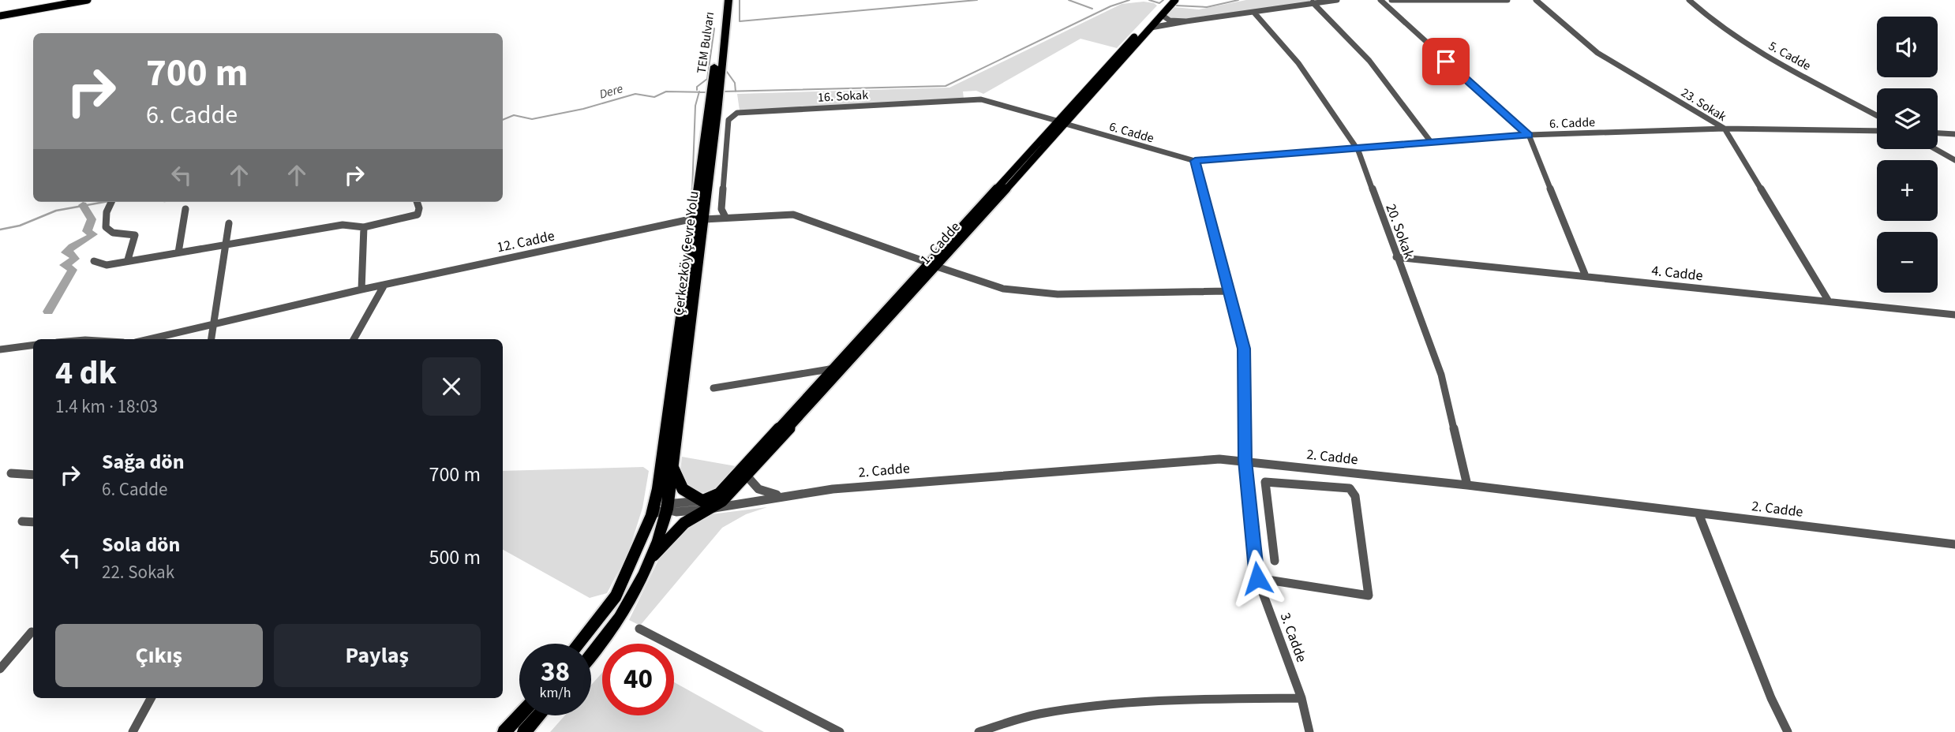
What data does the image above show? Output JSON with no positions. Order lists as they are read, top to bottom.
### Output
{
  "streets": {
    "highway": ["TEM Bulvarı", "Çerkezköy Çevre Yolu"],
    "main road": ["1. Cadde"],
    "street": [
      "5. Cadde",
      "16. Sokak",
      "23. Sokak",
      "6. Cadde",
      "20. Sokak",
      "12. Cadde",
      "4. Cadde",
      "2. Cadde",
      "3. Cadde"
    ]
  },
  "crossings": [
    ["TEM Bulvarı", "Çerkezköy Çevre Yolu"],
    ["16. Sokak", "6. Cadde"],
    ["16. Sokak", "12. Cadde"],
    ["16. Sokak", "1. Cadde"],
    ["23. Sokak", "6. Cadde"],
    ["23. Sokak", "4. Cadde"],
    ["6. Cadde", "20. Sokak"],
    ["6. Cadde", "1. Cadde"],
    ["6. Cadde", "3. Cadde"],
    ["20. Sokak", "4. Cadde"],
    ["20. Sokak", "2. Cadde"],
    ["12. Cadde", "1. Cadde"],
    ["12. Cadde", "Çerkezköy Çevre Yolu"],
    ["12. Cadde", "3. Cadde"],
    ["1. Cadde", "2. Cadde"],
    ["2. Cadde", "3. Cadde"]
  ],
  "water": ["Dere"],
  "page": {
    "map_buttons": ["+", "−"],
    "turn": ["700 m", "6. Cadde"],
    "heading": ["4 dk", "1.4 km · 18:03"],
    "list": [
      {
        "name": "Sağa dön",
        "note": "6. Cadde",
        "value": "700 m"
      },
      {
        "name": "Sola dön",
        "note": "22. Sokak",
        "value": "500 m"
      }
    ],
    "buttons": ["Çıkış", "Paylaş"],
    "speed": "38 km/h",
    "limit": "40"
  }
}
